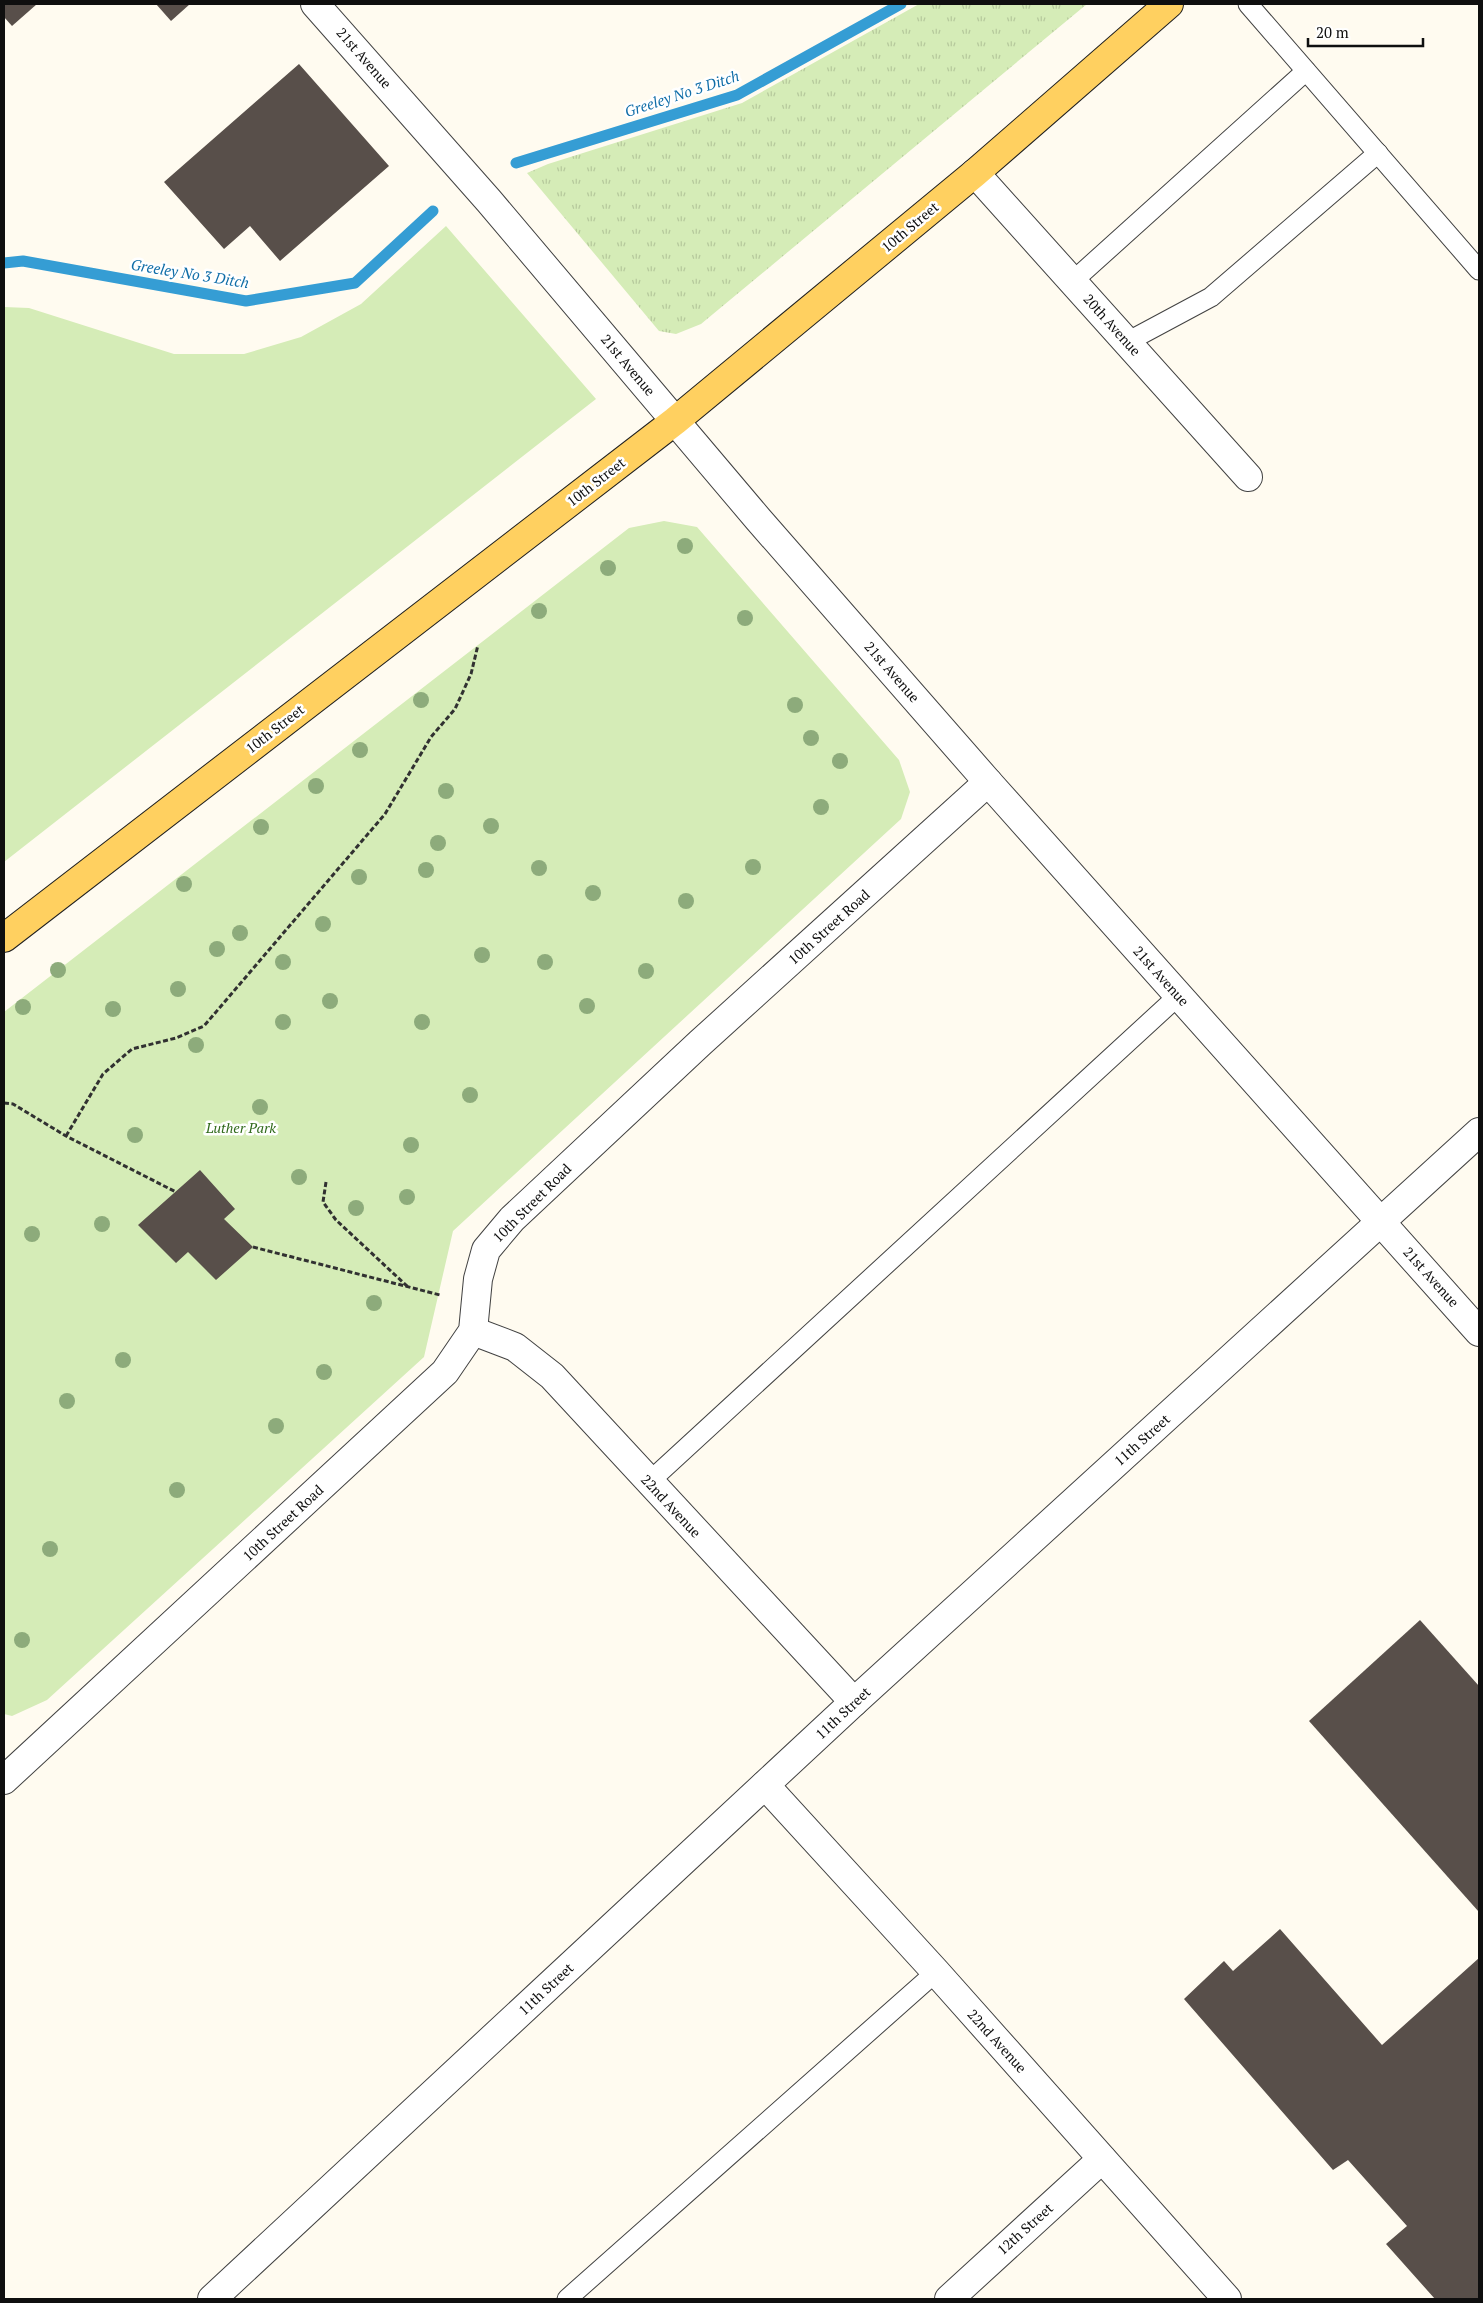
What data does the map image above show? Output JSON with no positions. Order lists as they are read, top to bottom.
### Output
{
  "streets": {
    "main road": ["10th Street"],
    "street": [
      "21st Avenue",
      "20th Avenue",
      "10th Street Road",
      "11th Street",
      "22nd Avenue",
      "12th Street"
    ]
  },
  "crossings": [
    ["21st Avenue", "10th Street"],
    ["21st Avenue", "10th Street Road"],
    ["21st Avenue", "11th Street"],
    ["10th Street", "20th Avenue"],
    ["10th Street Road", "22nd Avenue"],
    ["11th Street", "22nd Avenue"],
    ["22nd Avenue", "12th Street"]
  ],
  "water": ["Greeley No 3 Ditch"],
  "parks": ["Luther Park"],
  "scale_bar": "20 m"
}
